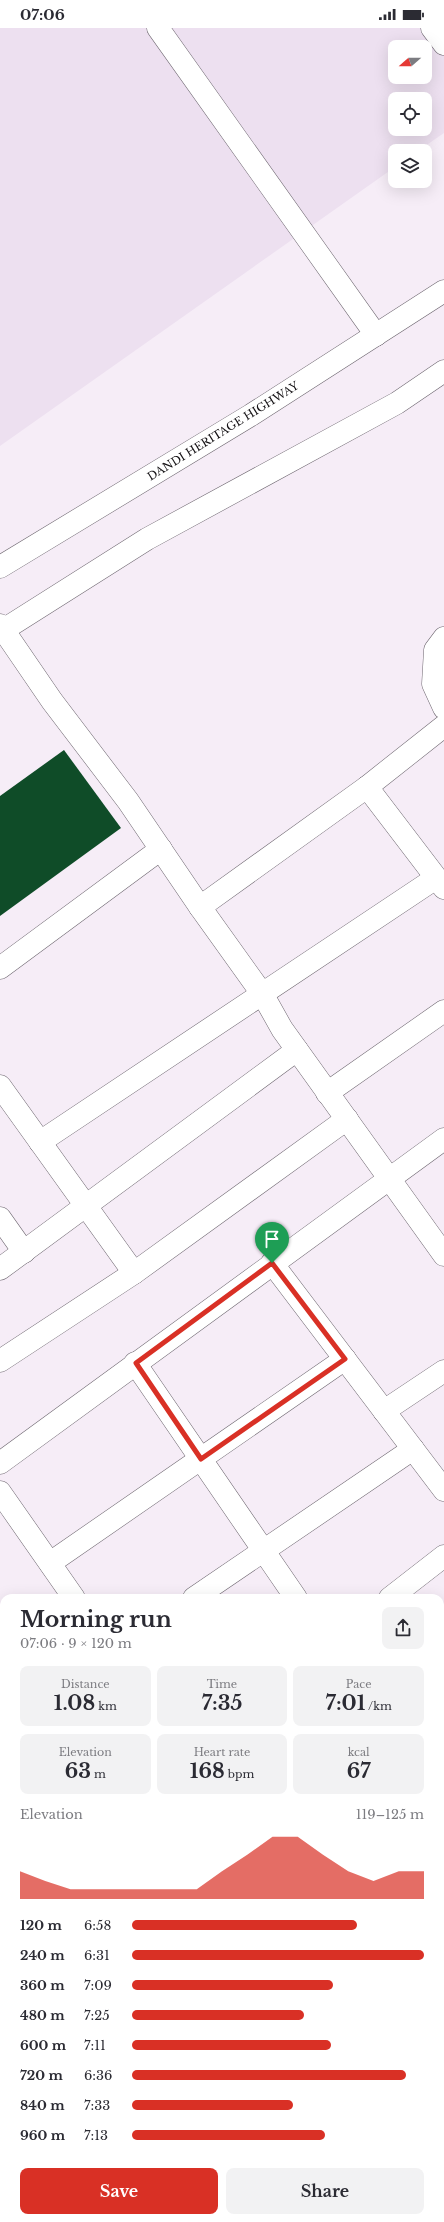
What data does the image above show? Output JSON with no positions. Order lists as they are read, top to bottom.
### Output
{
  "streets": {
    "main road": ["DANDI HERITAGE HIGHWAY"]
  },
  "north": "left",
  "page": {
    "status": "07:06",
    "heading": ["Morning run", "07:06 · 9 × 120 m"],
    "stats": [
      ["Distance", "1.08 km"],
      ["Time", "7:35"],
      ["Pace", "7:01 /km"],
      ["Elevation", "63 m"],
      ["Heart rate", "168 bpm"],
      ["kcal", "67"]
    ],
    "chart": ["Elevation", "119–125 m"],
    "list": [
      {
        "name": "120 m",
        "note": "6:58"
      },
      {
        "name": "240 m",
        "note": "6:31"
      },
      {
        "name": "360 m",
        "note": "7:09"
      },
      {
        "name": "480 m",
        "note": "7:25"
      },
      {
        "name": "600 m",
        "note": "7:11"
      },
      {
        "name": "720 m",
        "note": "6:36"
      },
      {
        "name": "840 m",
        "note": "7:33"
      },
      {
        "name": "960 m",
        "note": "7:13"
      }
    ],
    "buttons": ["Save", "Share"]
  }
}
